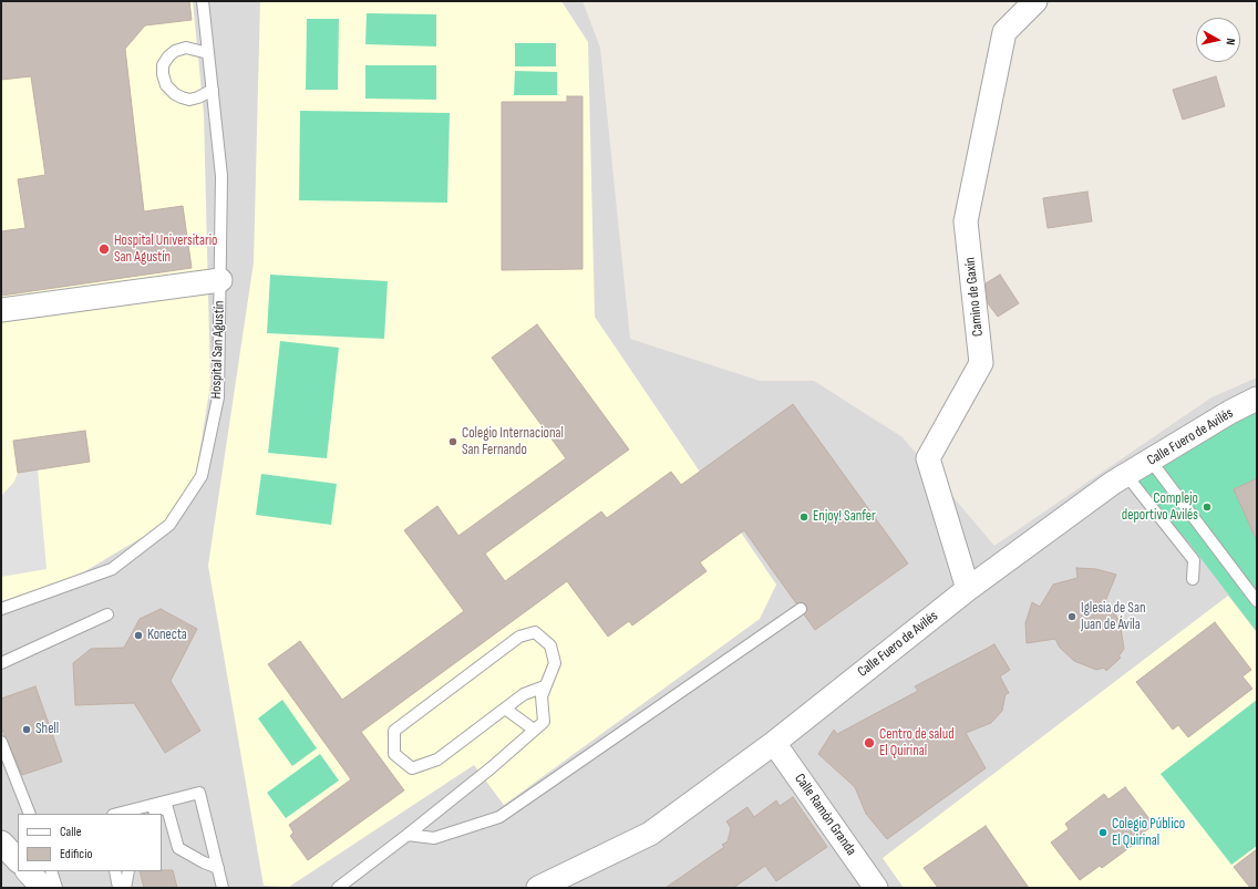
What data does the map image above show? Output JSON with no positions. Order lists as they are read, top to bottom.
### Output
{
  "streets": {
    "street": ["Camino de Gaxín", "Calle Fuero de Avilés", "Calle Ramón Granda"],
    "lane": ["Hospital San Agustín"]
  },
  "crossings": [
    ["Camino de Gaxín", "Calle Fuero de Avilés"],
    ["Calle Fuero de Avilés", "Calle Ramón Granda"]
  ],
  "places": [
    "Hospital Universitario San Agustín",
    "Colegio Internacional San Fernando",
    "Complejo deportivo Avilés",
    "Enjoy! Sanfer",
    "Iglesia de San Juan de Ávila",
    "Konecta",
    "Shell",
    "Centro de salud El Quirinal",
    "Colegio Público El Quirinal"
  ],
  "legend": ["Calle", "Edificio"],
  "north": "right"
}
